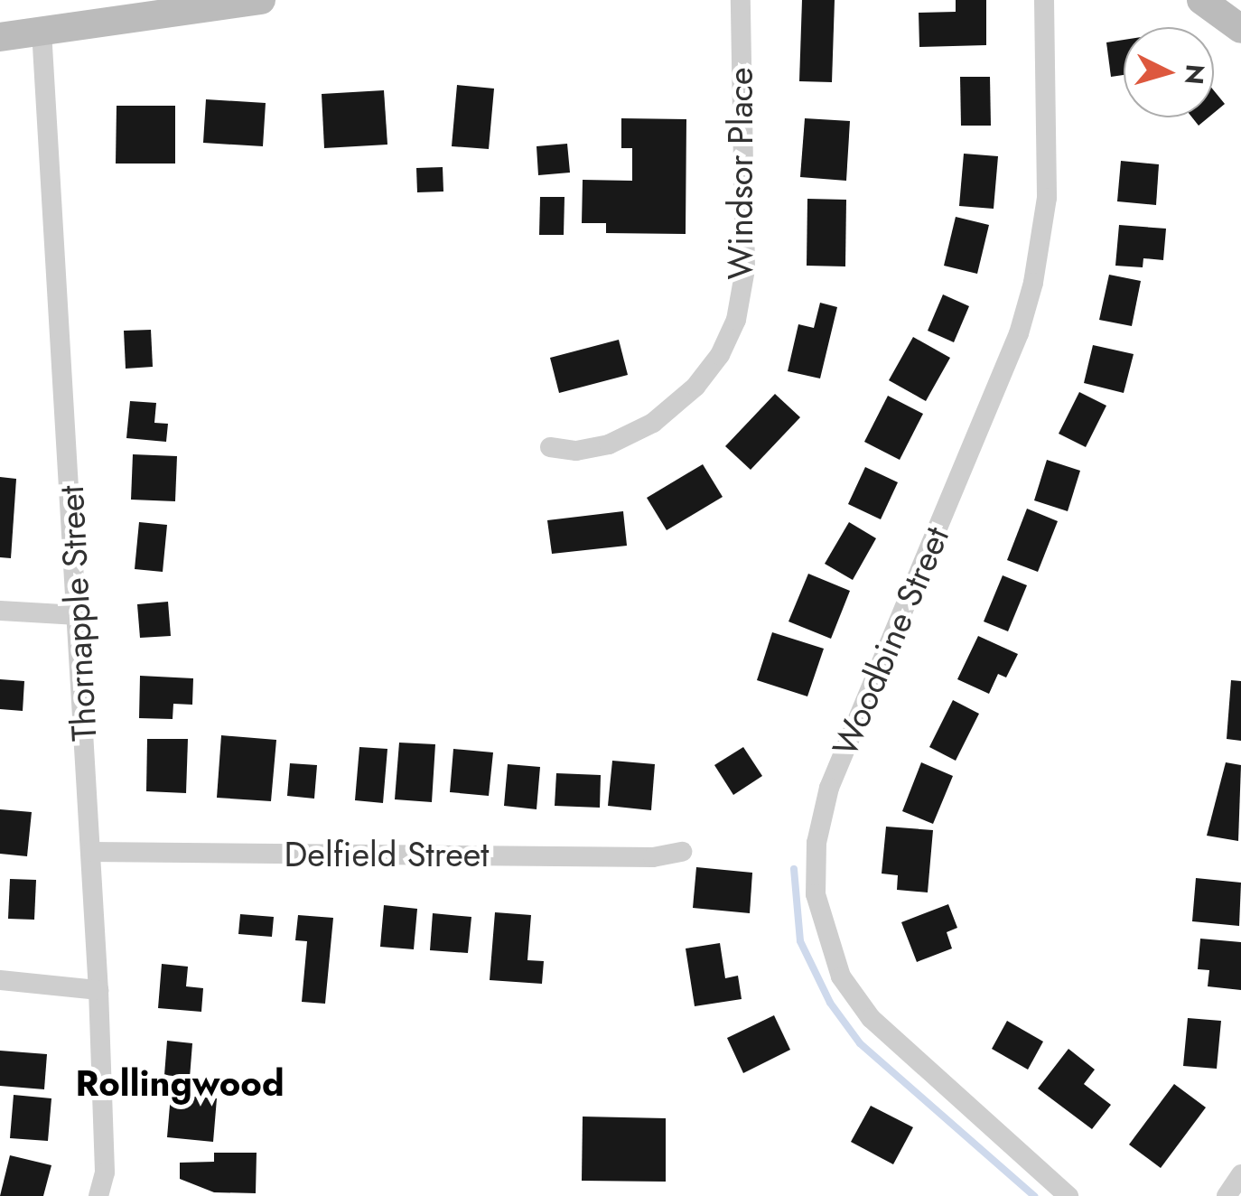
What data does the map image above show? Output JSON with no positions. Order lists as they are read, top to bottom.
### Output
{
  "streets": {
    "street": [
      "Windsor Place",
      "Thornapple Street",
      "Woodbine Street",
      "Delfield Street"
    ]
  },
  "crossings": [
    ["Thornapple Street", "Delfield Street"]
  ],
  "districts": ["Rollingwood"],
  "north": "right"
}
